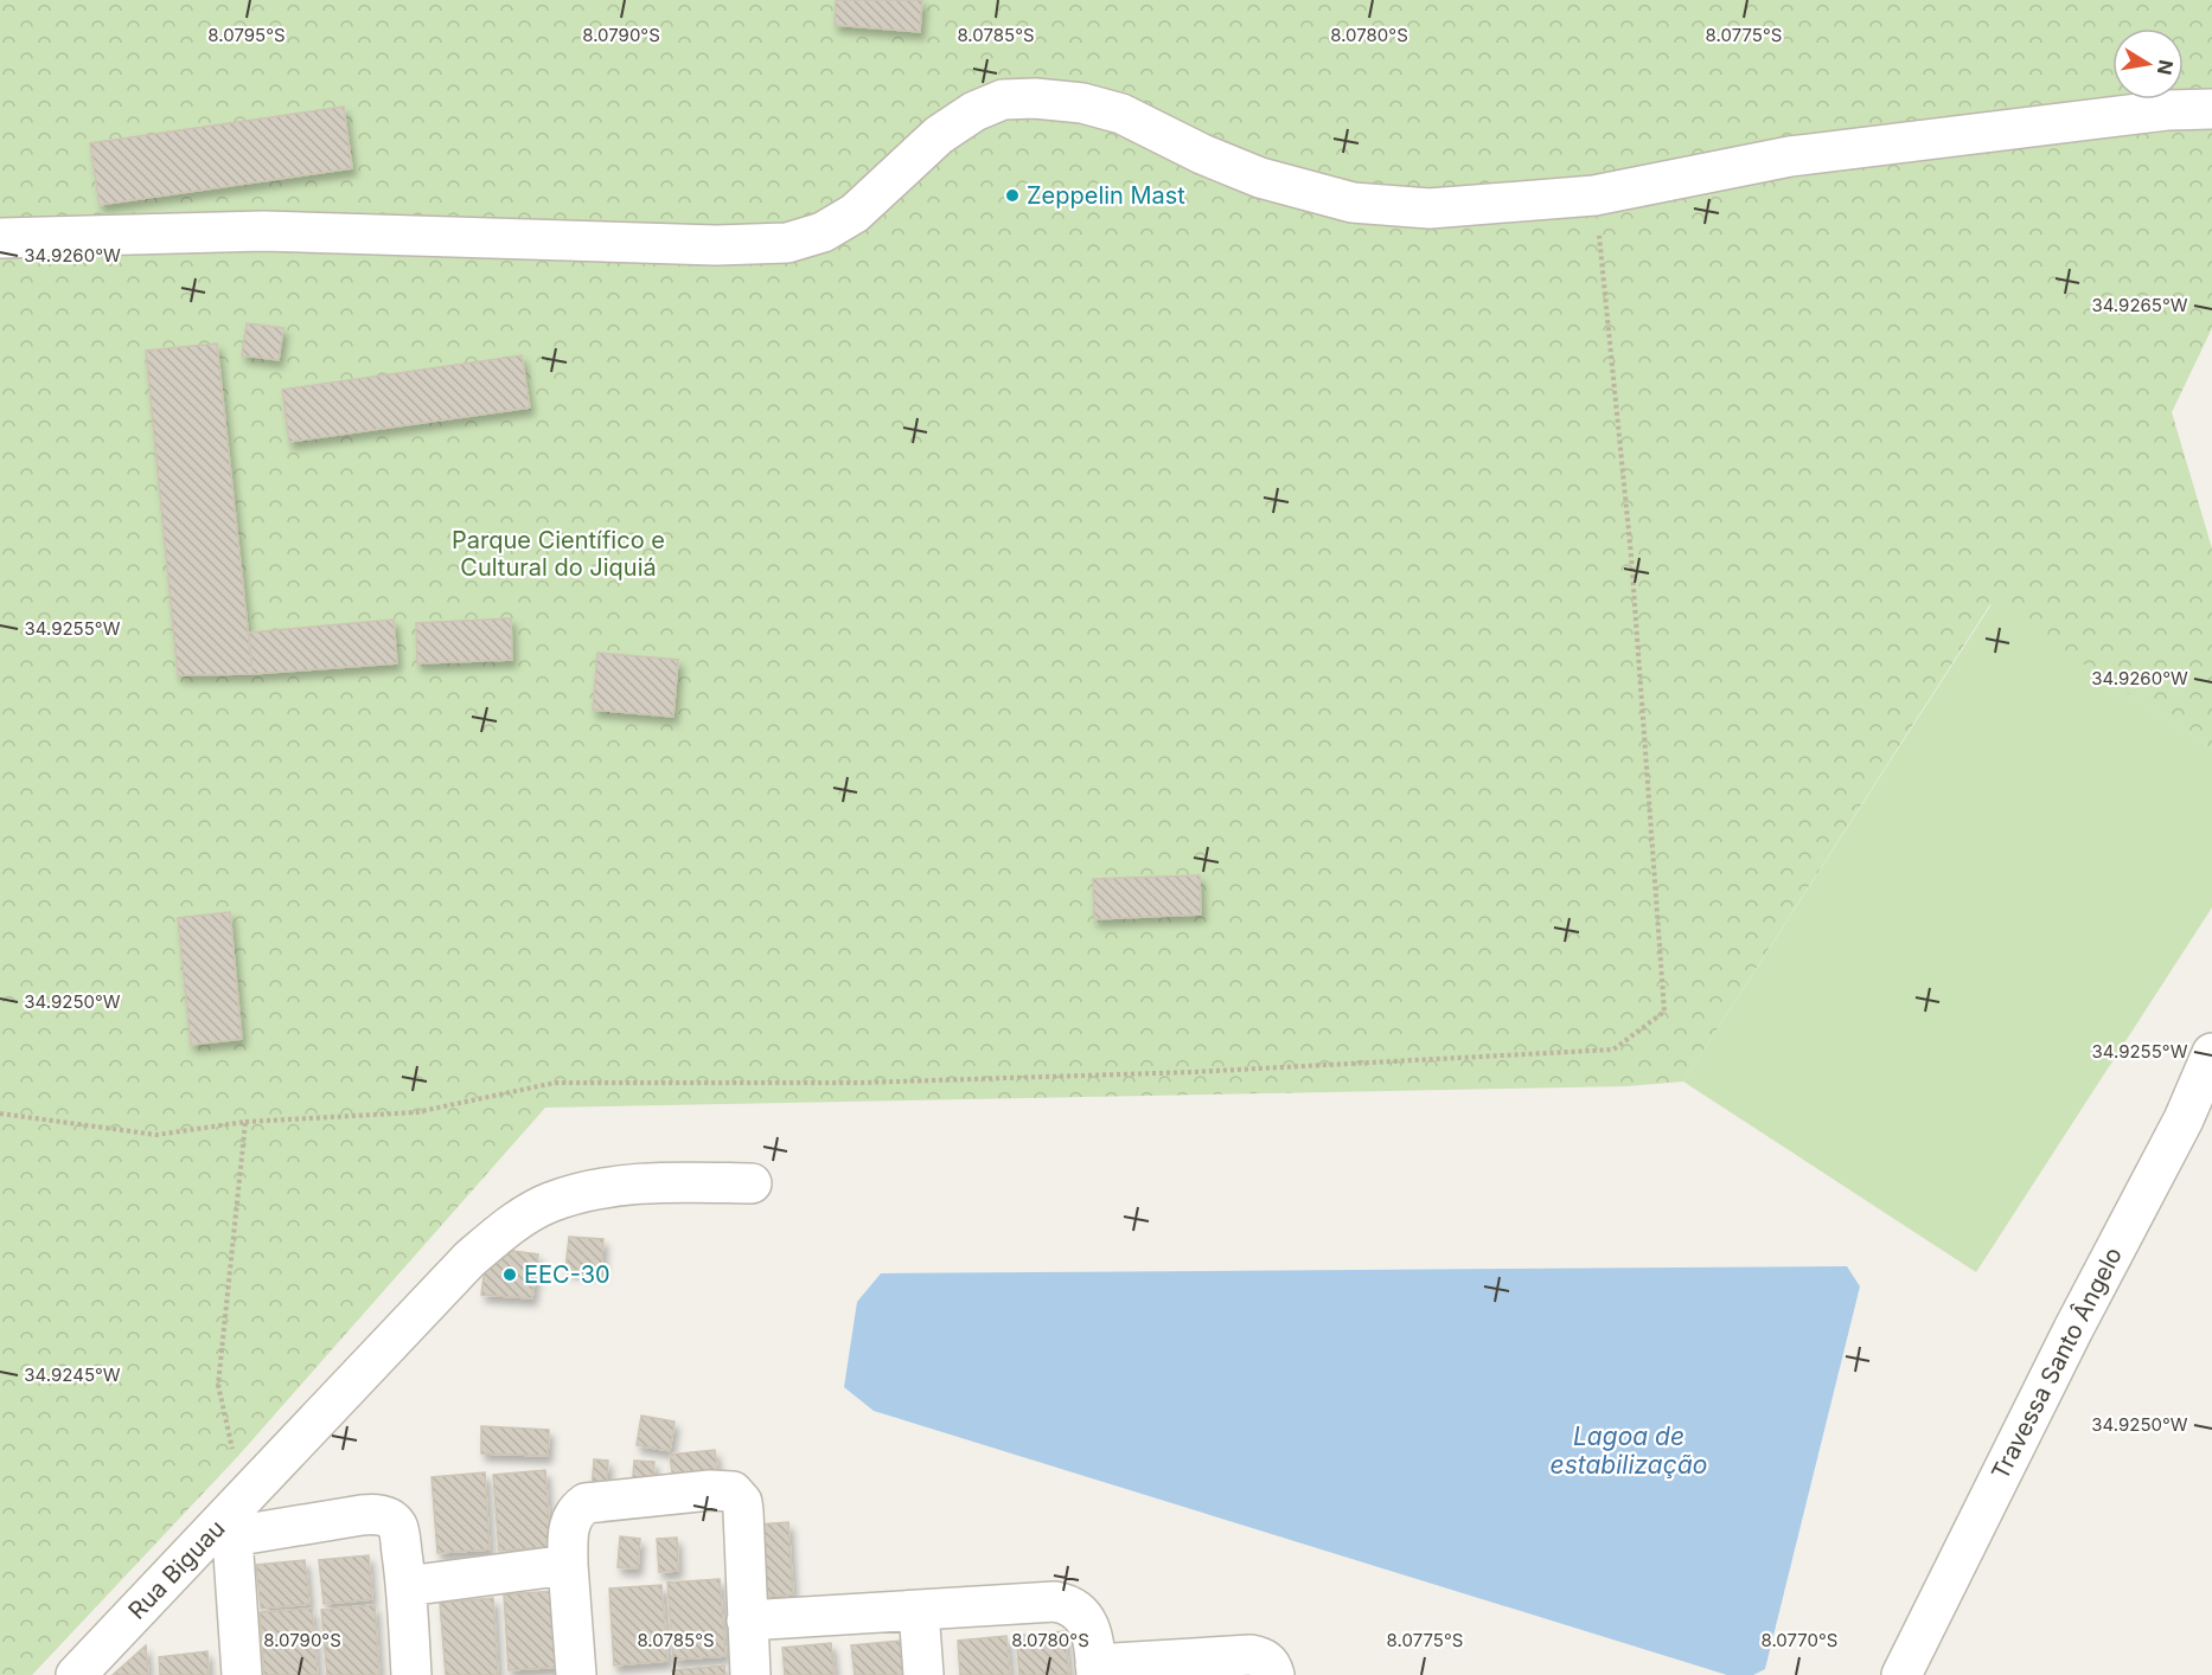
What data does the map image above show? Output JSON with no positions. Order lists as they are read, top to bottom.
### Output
{
  "streets": {
    "street": ["Travessa Santo Ângelo", "Rua Biguau"]
  },
  "water": ["Lagoa de estabilização"],
  "parks": ["Parque Científico e Cultural do Jiquiá"],
  "places": ["Zeppelin Mast", "EEC-30"],
  "north": "right",
  "coordinates": [
    "8.0795°S",
    "8.0790°S",
    "8.0785°S",
    "8.0780°S",
    "8.0775°S",
    "34.9260°W",
    "34.9265°W",
    "34.9255°W",
    "34.9250°W",
    "34.9245°W",
    "8.0770°S"
  ]
}
